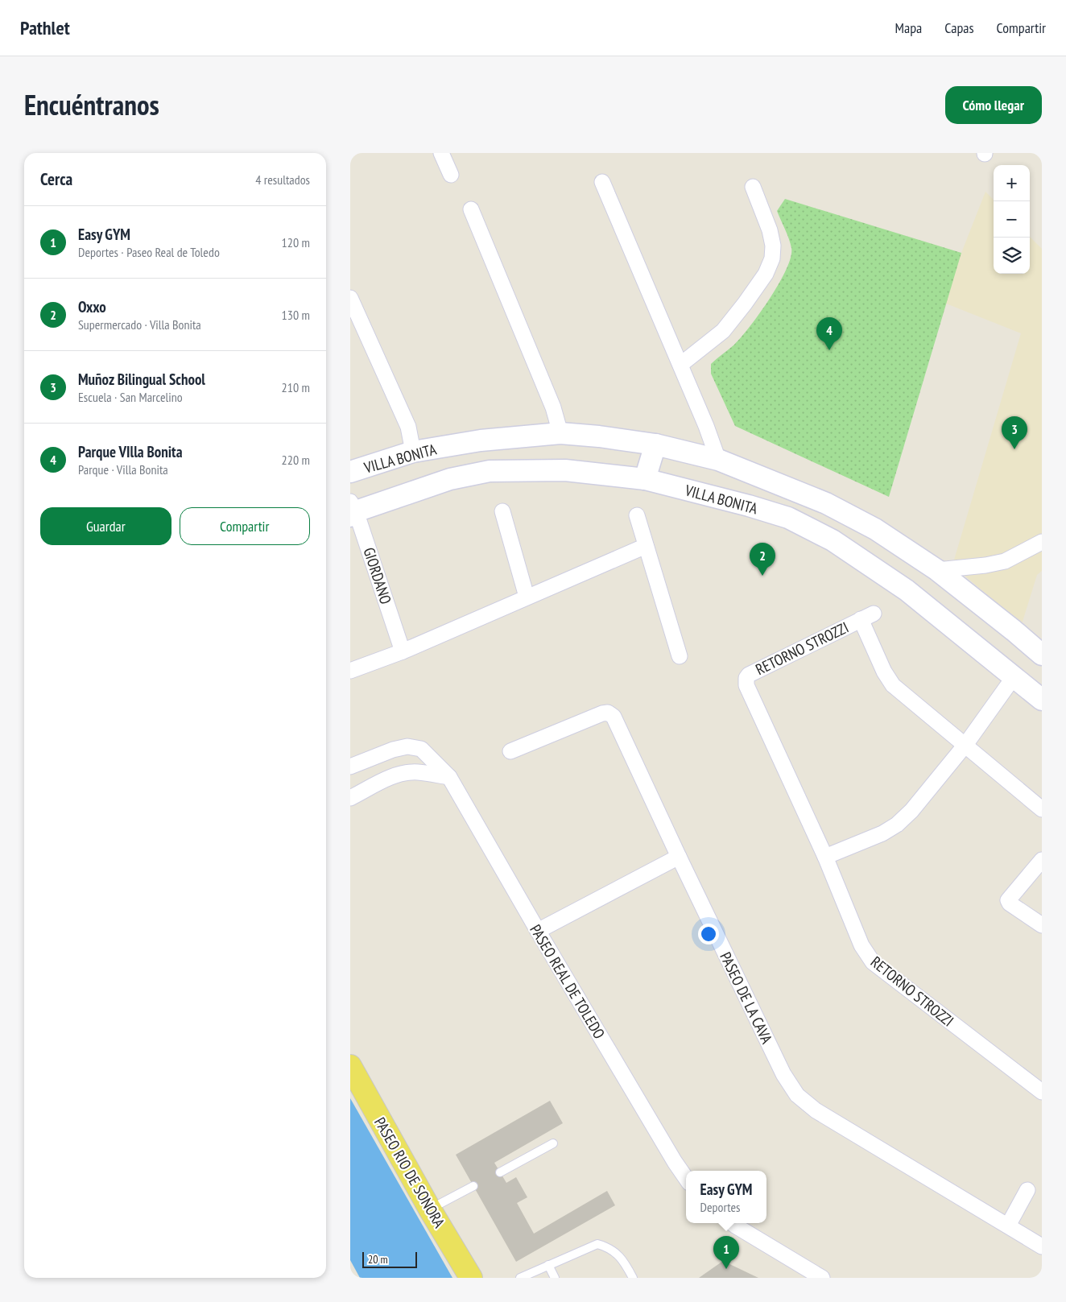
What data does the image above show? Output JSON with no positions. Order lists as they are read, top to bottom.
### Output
{
  "streets": {
    "main road": ["PASEO RIO DE SONORA"],
    "street": [
      "VILLA BONITA",
      "GIORDANO",
      "RETORNO STROZZI",
      "PASEO REAL DE TOLEDO",
      "PASEO DE LA CAVA"
    ]
  },
  "crossings": [
    ["VILLA BONITA", "GIORDANO"]
  ],
  "scale_bar": "20 m",
  "page": {
    "header": "Pathlet",
    "nav": ["Mapa", "Capas", "Compartir"],
    "title": "Encuéntranos",
    "buttons": [
      "Cómo llegar",
      ["Guardar", "Compartir"]
    ],
    "heading": ["Cerca", "4 resultados"],
    "map_buttons": ["+", "−"],
    "list": [
      {
        "mark": "1",
        "name": "Easy GYM",
        "note": "Deportes · Paseo Real de Toledo",
        "value": "120 m"
      },
      {
        "mark": "2",
        "name": "Oxxo",
        "note": "Supermercado · Villa Bonita",
        "value": "130 m"
      },
      {
        "mark": "3",
        "name": "Muñoz Bilingual School",
        "note": "Escuela · San Marcelino",
        "value": "210 m"
      },
      {
        "mark": "4",
        "name": "Parque VIlla Bonita",
        "note": "Parque · Villa Bonita",
        "value": "220 m"
      }
    ],
    "pins": [
      "4",
      "3",
      "2",
      "1"
    ],
    "popup": ["Easy GYM", "Deportes"],
    "scale": "20 m"
  }
}
